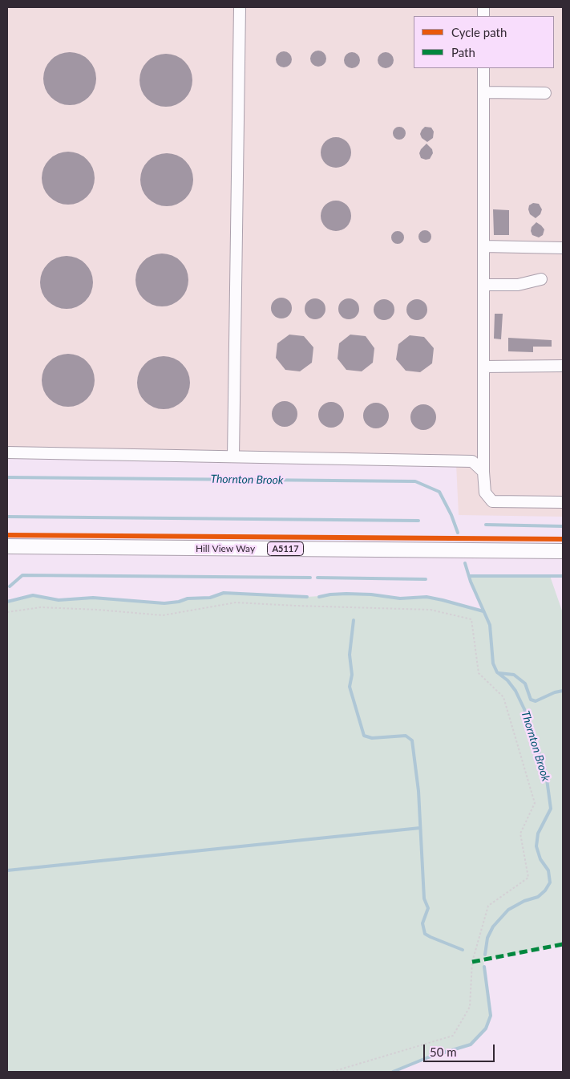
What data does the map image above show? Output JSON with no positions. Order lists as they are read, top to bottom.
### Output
{
  "streets": {
    "main road": ["Hill View Way", "A5117"]
  },
  "water": ["Thornton Brook"],
  "legend": ["Cycle path", "Path"],
  "scale_bar": "50 m"
}
